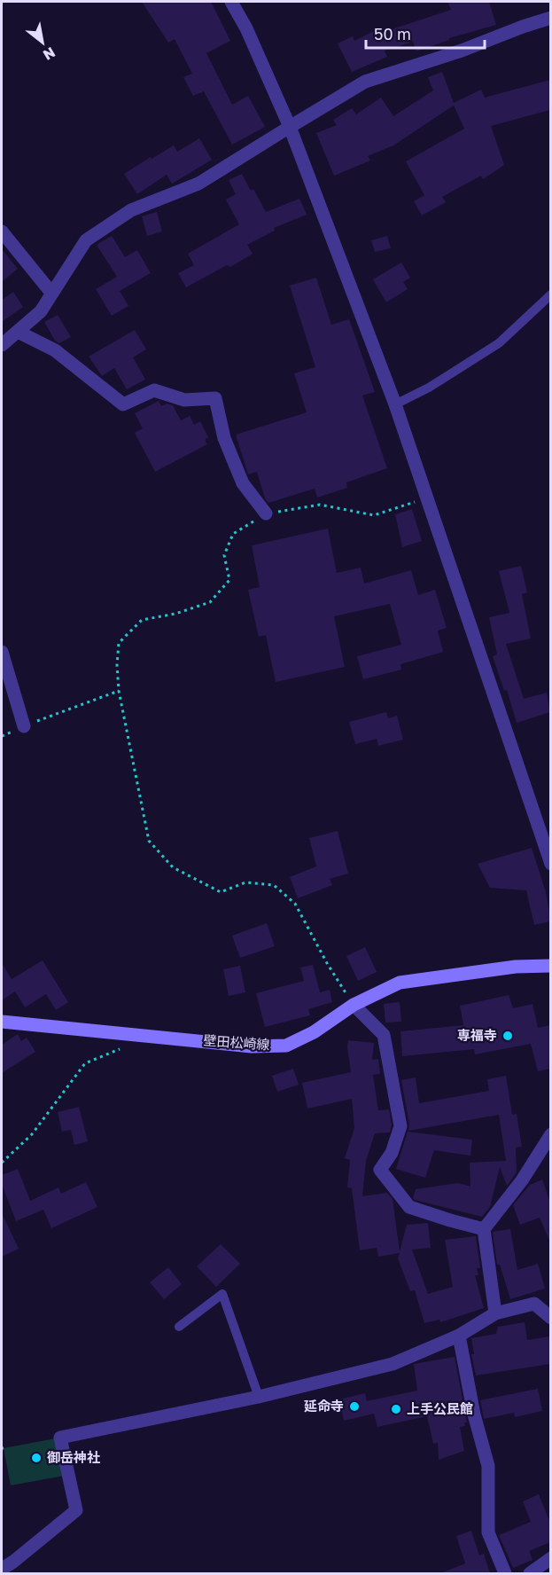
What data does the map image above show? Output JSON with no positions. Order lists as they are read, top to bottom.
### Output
{
  "streets": {
    "main road": ["壁田松崎線"]
  },
  "places": [
    "専福寺",
    "延命寺",
    "上手公民館",
    "御岳神社"
  ],
  "scale_bar": "50 m",
  "north": "bottom right"
}
